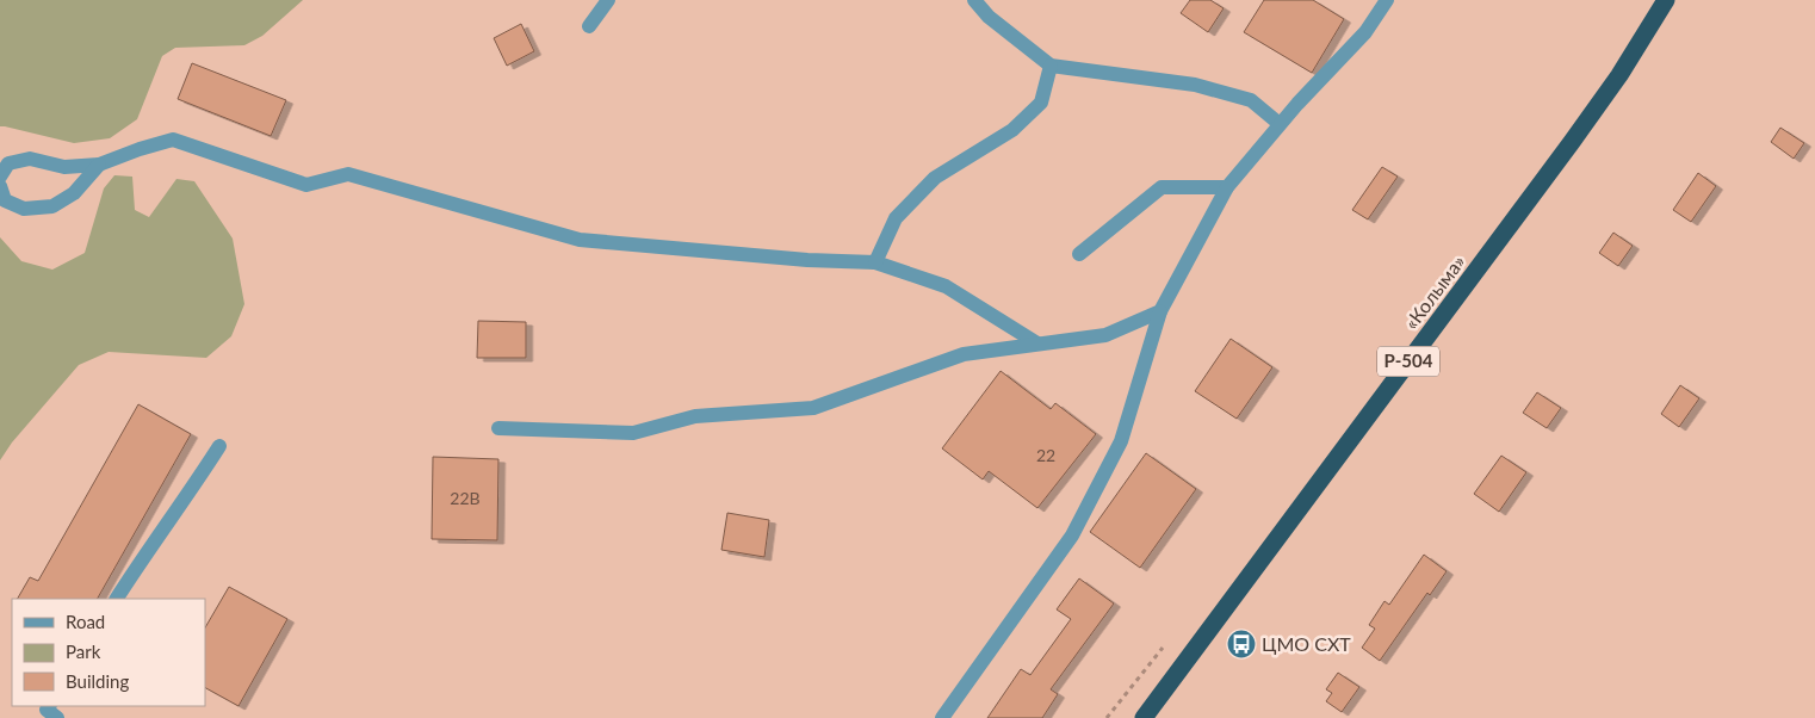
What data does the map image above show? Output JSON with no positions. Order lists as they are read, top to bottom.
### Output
{
  "streets": {
    "highway": ["«Колыма»", "Р-504"]
  },
  "places": {
    "bus stop": ["ЦМО СХТ"]
  },
  "house_numbers": ["22", "22В"],
  "legend": ["Road", "Park", "Building"]
}
